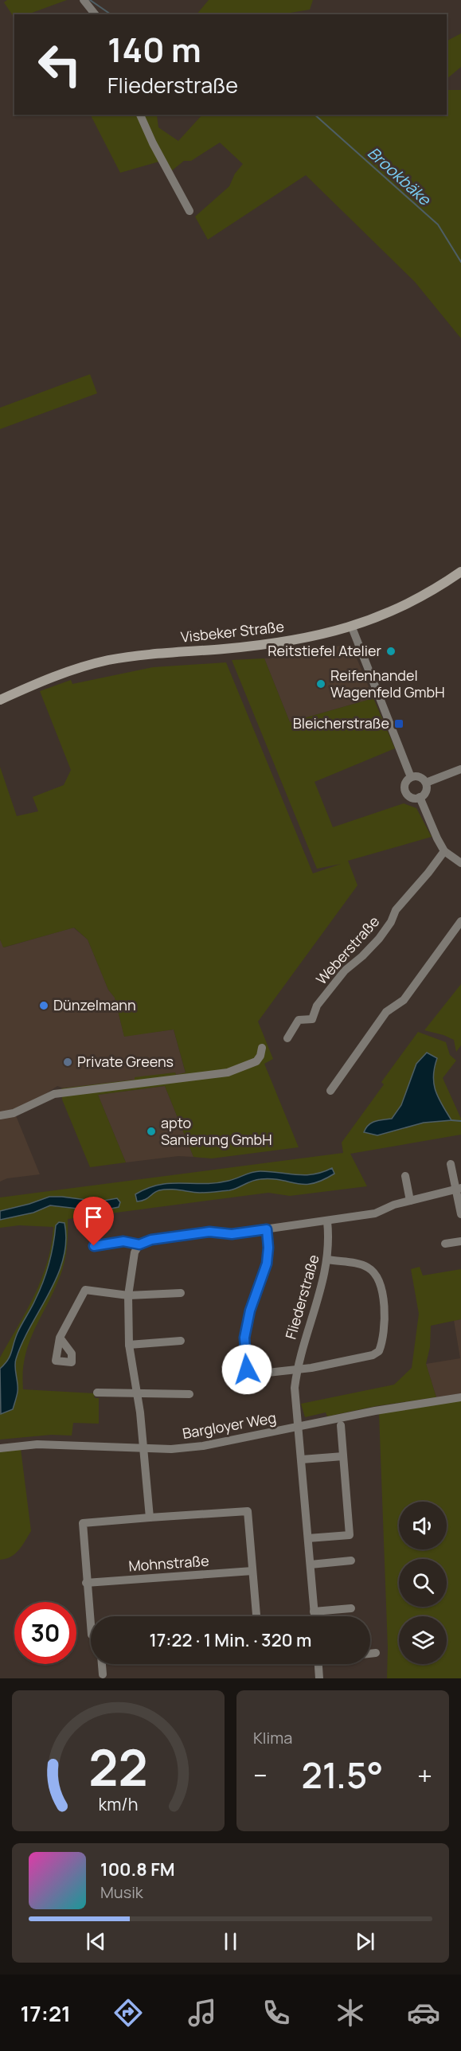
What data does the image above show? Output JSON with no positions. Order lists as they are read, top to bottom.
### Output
{
  "streets": {
    "main road": ["Visbeker Straße"],
    "street": [
      "Weberstraße",
      "Fliederstraße",
      "Bargloyer Weg",
      "Mohnstraße"
    ]
  },
  "crossings": [
    ["Fliederstraße", "Bargloyer Weg"]
  ],
  "water": ["Brookbäke"],
  "places": {
    "other": [
      "Reitstiefel Atelier",
      "Reifenhandel Wagenfeld GmbH",
      "Dünzelmann",
      "Private Greens",
      "apto Sanierung GmbH"
    ],
    "transit": ["Bleicherstraße"]
  },
  "page": {
    "turn": ["140 m", "Fliederstraße"],
    "limit": "30",
    "trip": "17:22 · 1 Min. · 320 m",
    "tile": "Klima",
    "heat": ["−", "21.5°", "+"],
    "song": ["100.8 FM", "Musik"],
    "tabs": "17:21",
    "gauge": ["22", "km/h"]
  }
}
